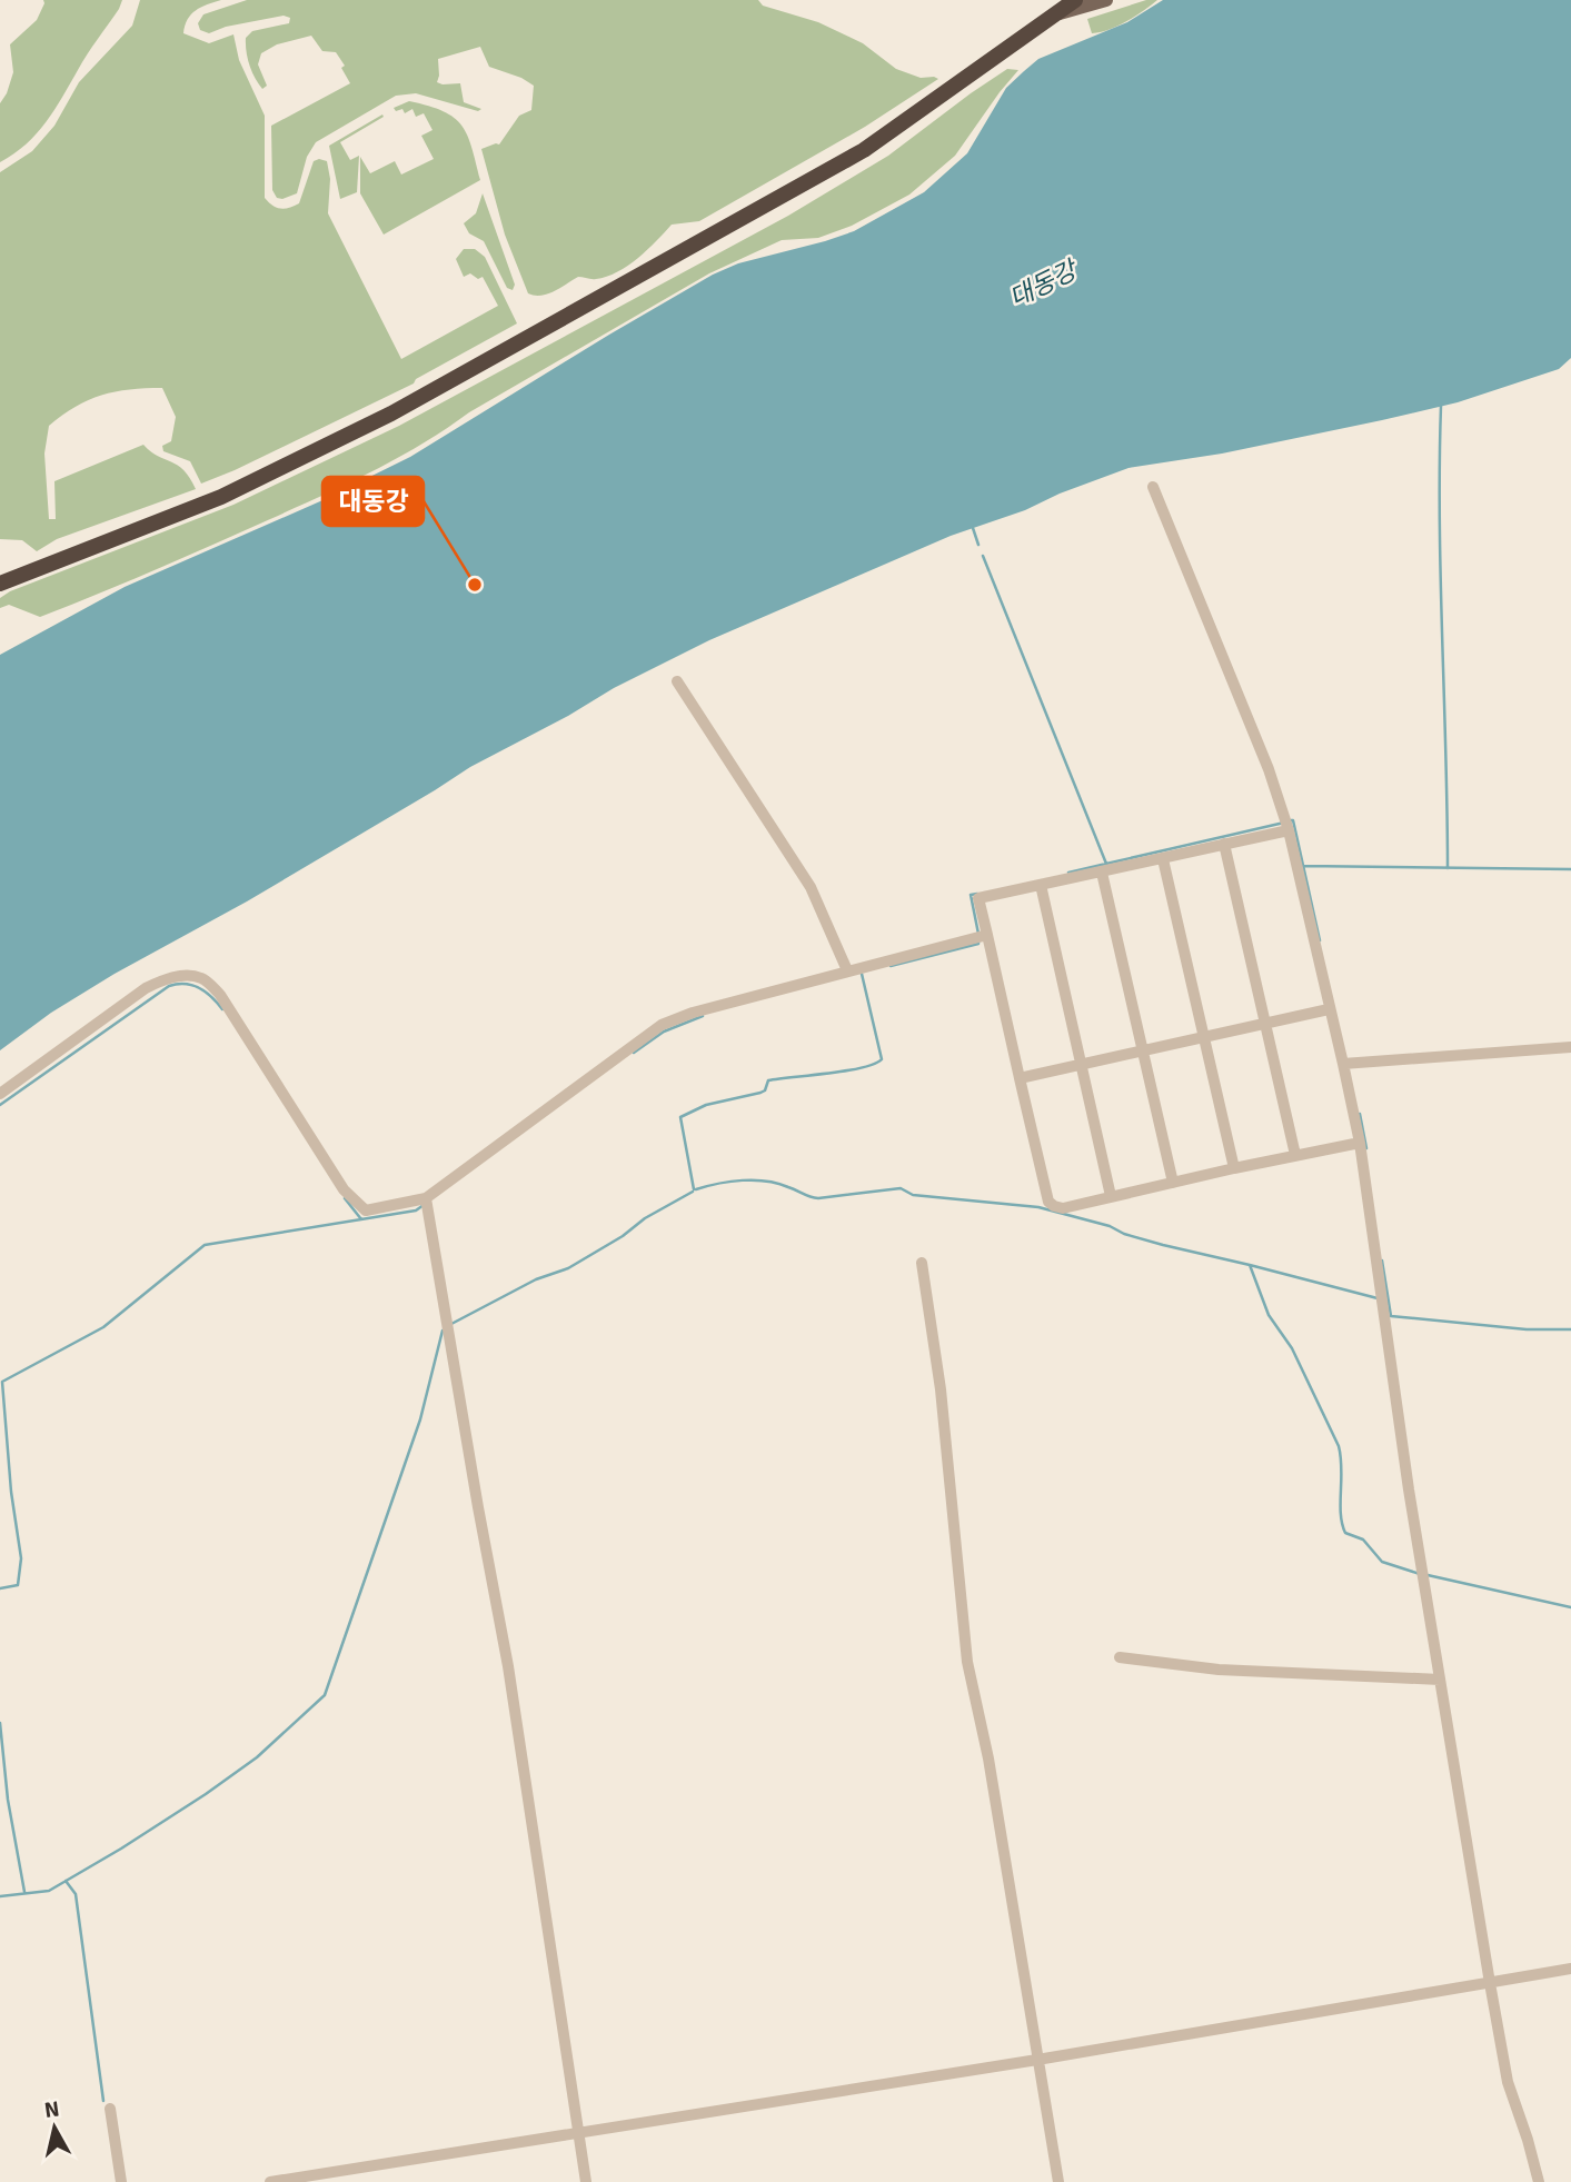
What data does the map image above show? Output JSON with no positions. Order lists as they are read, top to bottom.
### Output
{
  "water": ["대동강"],
  "places": ["대동강"],
  "north": "top"
}
